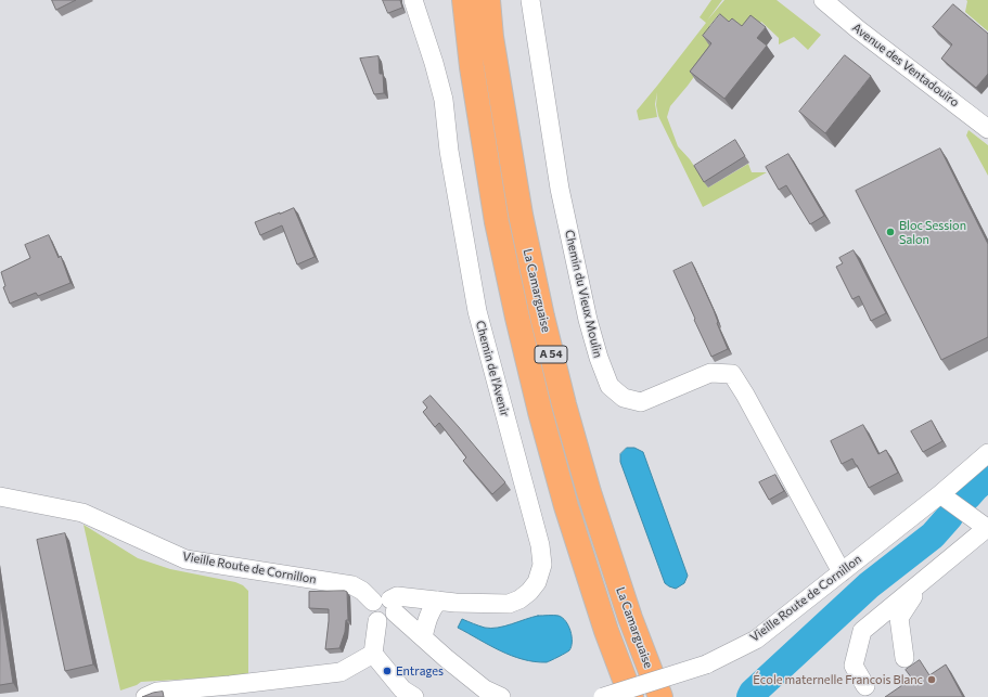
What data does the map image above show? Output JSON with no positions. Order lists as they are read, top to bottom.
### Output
{
  "streets": {
    "highway": ["La Camarguaise", "A 54"],
    "street": [
      "Avenue des Ventadouïro",
      "Chemin du Vieux Moulin",
      "Chemin de l'Avenir",
      "Vieille Route de Cornillon"
    ]
  },
  "crossings": [
    ["Chemin du Vieux Moulin", "Vieille Route de Cornillon"],
    ["Chemin de l'Avenir", "Vieille Route de Cornillon"]
  ],
  "places": ["Bloc Session Salon", "Entrages", "École maternelle Francois Blanc"]
}
